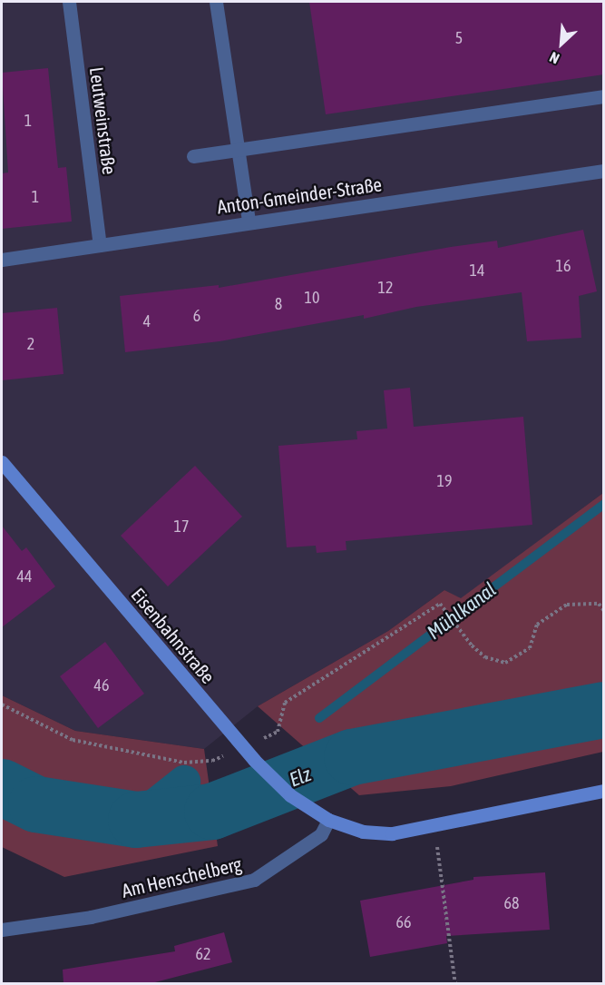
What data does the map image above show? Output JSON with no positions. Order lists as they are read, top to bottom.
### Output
{
  "streets": {
    "main road": ["Eisenbahnstraße"],
    "street": ["Leutweinstraße", "Anton-Gmeinder-Straße", "Am Henschelberg"]
  },
  "crossings": [
    ["Leutweinstraße", "Anton-Gmeinder-Straße"],
    ["Eisenbahnstraße", "Am Henschelberg"]
  ],
  "water": ["Mühlkanal", "Elz"],
  "house_numbers": [
    "5",
    "1",
    "1",
    "16",
    "14",
    "12",
    "10",
    "8",
    "6",
    "4",
    "2",
    "19",
    "17",
    "44",
    "46",
    "68",
    "66",
    "62"
  ],
  "north": "bottom left"
}
